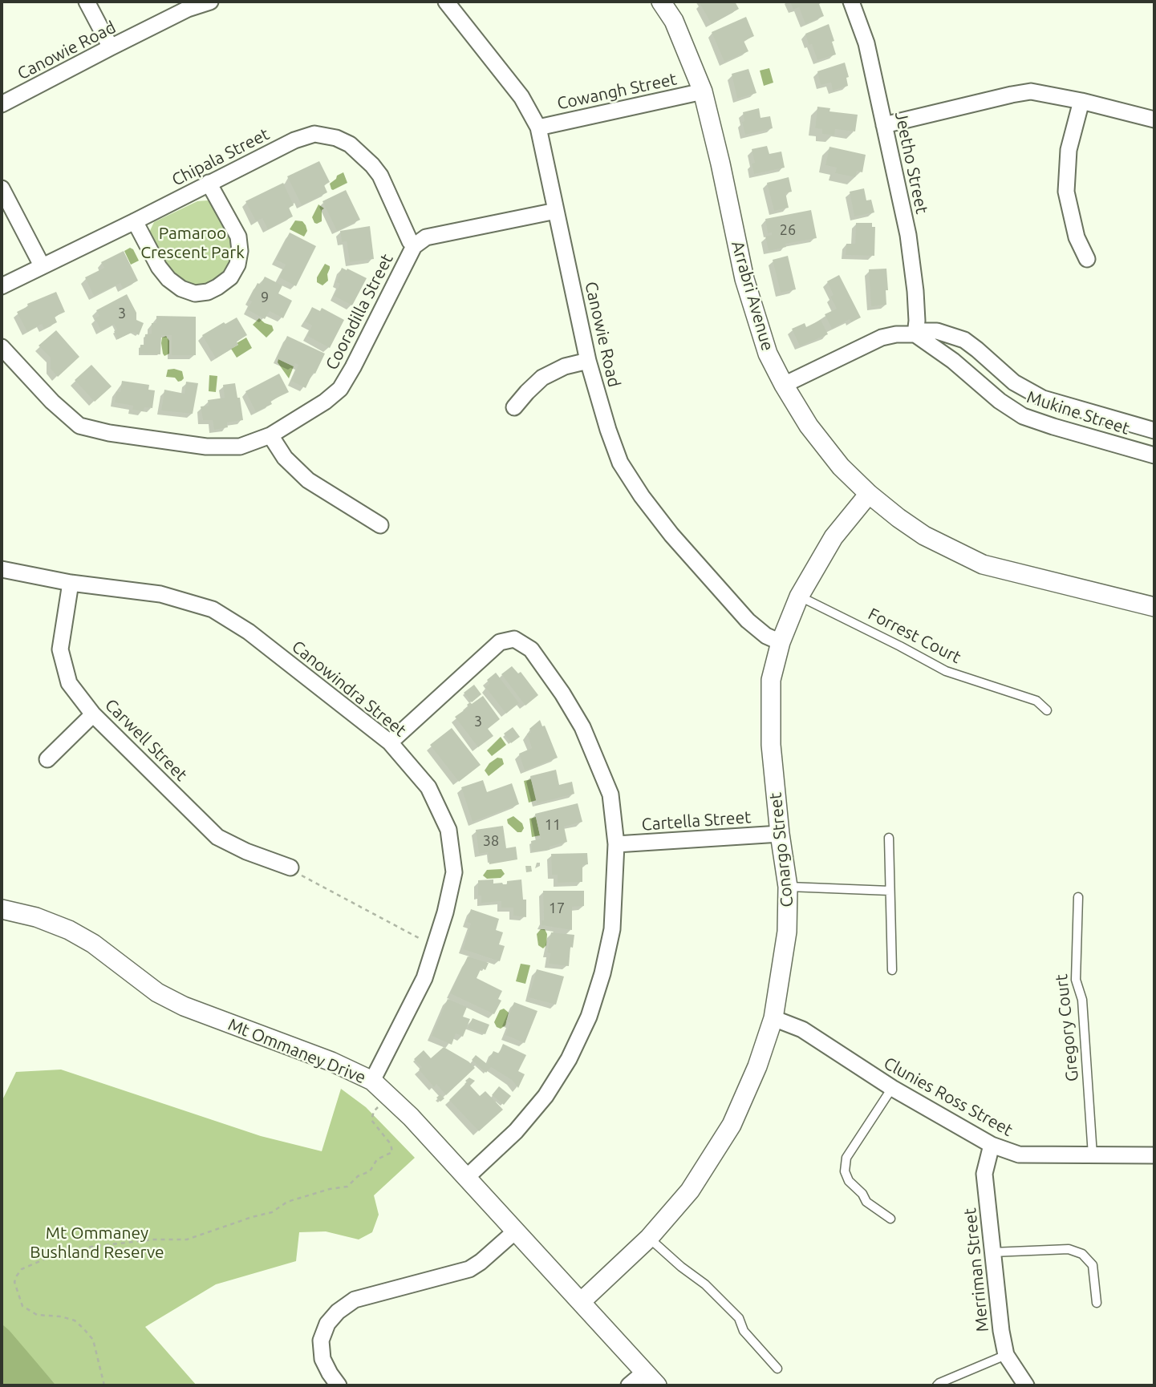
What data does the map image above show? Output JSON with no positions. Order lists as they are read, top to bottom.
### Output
{
  "streets": {
    "street": [
      "Canowie Road",
      "Cowangh Street",
      "Chipala Street",
      "Jeetho Street",
      "Arrabri Avenue",
      "Cooradilla Street",
      "Mukine Street",
      "Canowindra Street",
      "Carwell Street",
      "Cartella Street",
      "Conargo Street",
      "Mt Ommaney Drive",
      "Clunies Ross Street",
      "Merriman Street"
    ],
    "lane": ["Forrest Court", "Gregory Court"]
  },
  "crossings": [
    ["Canowie Road", "Cowangh Street"],
    ["Canowie Road", "Cooradilla Street"],
    ["Canowie Road", "Conargo Street"],
    ["Cowangh Street", "Arrabri Avenue"],
    ["Chipala Street", "Cooradilla Street"],
    ["Jeetho Street", "Mukine Street"],
    ["Arrabri Avenue", "Mukine Street"],
    ["Arrabri Avenue", "Conargo Street"],
    ["Forrest Court", "Conargo Street"],
    ["Canowindra Street", "Carwell Street"],
    ["Canowindra Street", "Mt Ommaney Drive"],
    ["Cartella Street", "Conargo Street"],
    ["Conargo Street", "Mt Ommaney Drive"],
    ["Conargo Street", "Clunies Ross Street"],
    ["Gregory Court", "Clunies Ross Street"],
    ["Clunies Ross Street", "Merriman Street"]
  ],
  "parks": ["Pamaroo Crescent Park", "Mt Ommaney Bushland Reserve"],
  "house_numbers": [
    "26",
    "9",
    "3",
    "3",
    "11",
    "38",
    "17"
  ]
}
